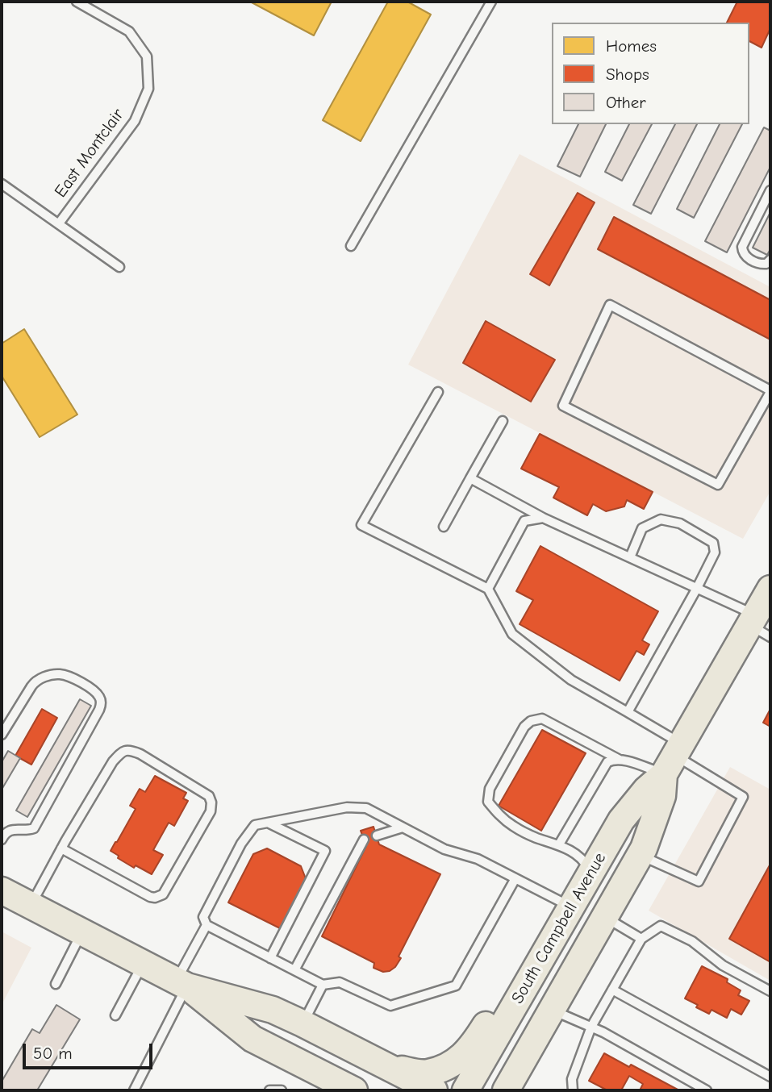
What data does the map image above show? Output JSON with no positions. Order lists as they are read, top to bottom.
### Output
{
  "streets": {
    "main road": ["South Campbell Avenue"],
    "lane": ["East Montclair"]
  },
  "legend": ["Homes", "Shops", "Other"],
  "scale_bar": "50 m"
}
